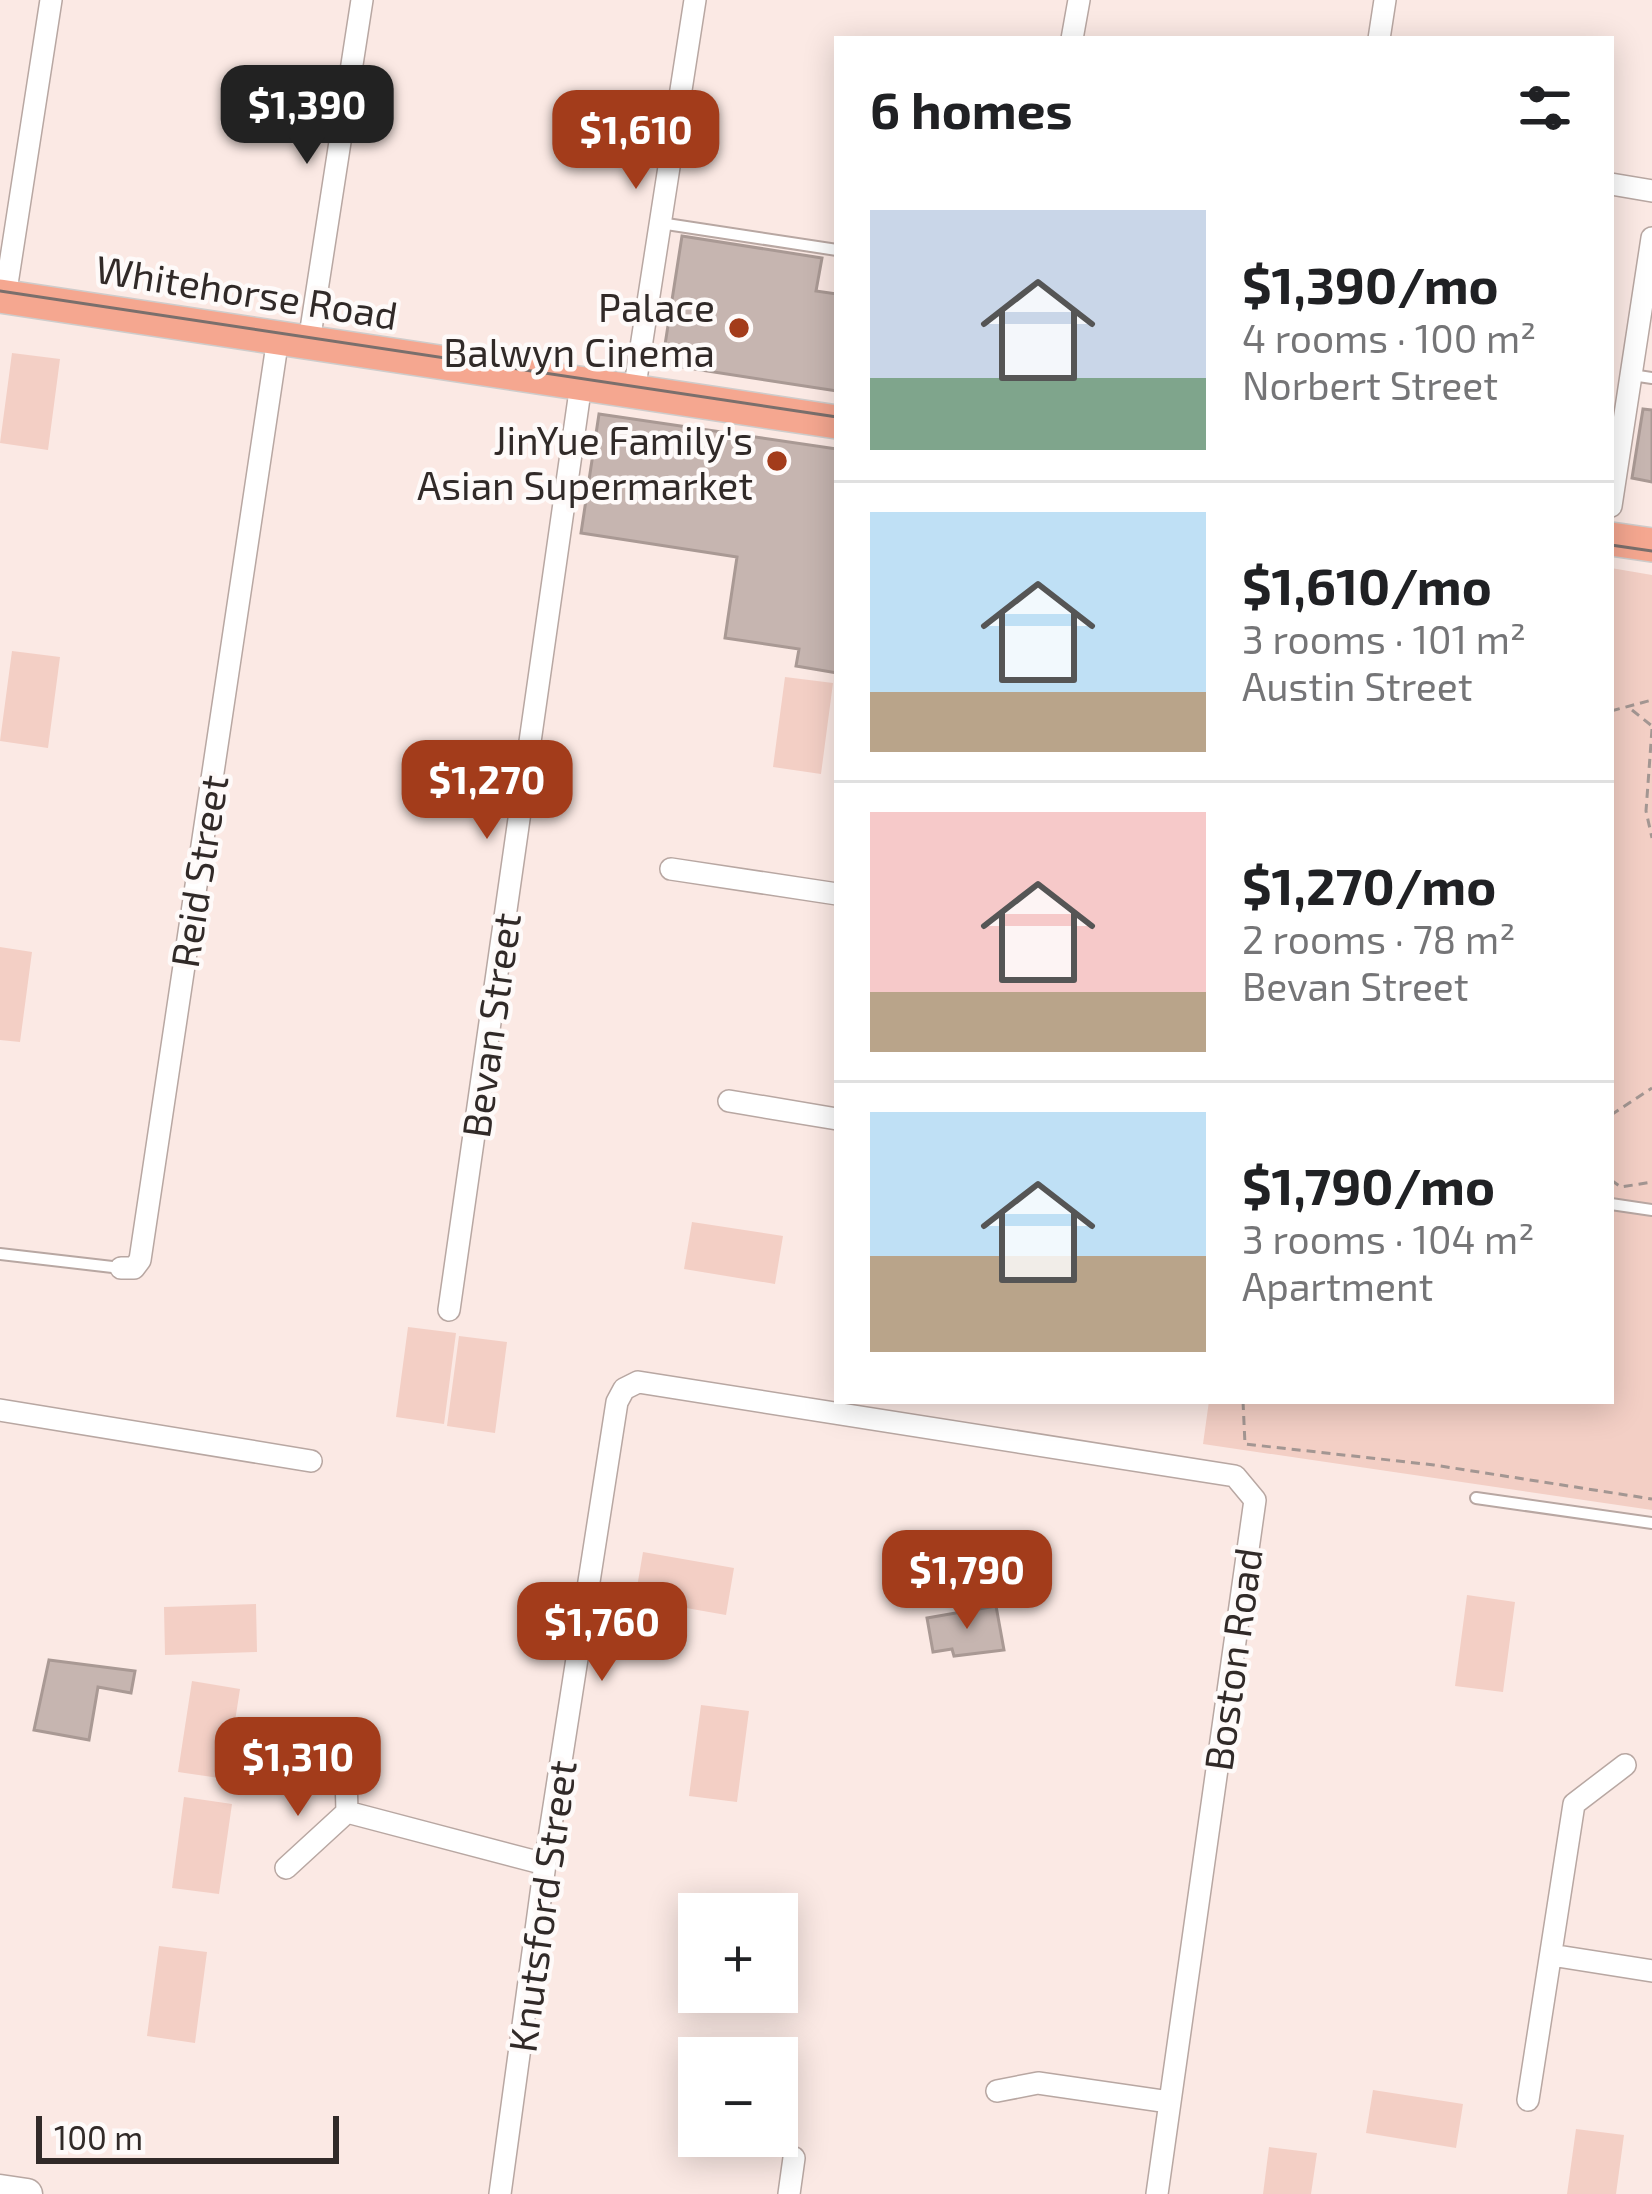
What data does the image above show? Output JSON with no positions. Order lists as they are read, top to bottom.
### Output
{
  "streets": {
    "main road": ["Whitehorse Road"],
    "street": [
      "Reid Street",
      "Bevan Street",
      "Boston Road",
      "Knutsford Street"
    ]
  },
  "crossings": [
    ["Whitehorse Road", "Reid Street"],
    ["Whitehorse Road", "Bevan Street"],
    ["Boston Road", "Knutsford Street"]
  ],
  "places": ["Palace Balwyn Cinema", "JinYue Family's Asian Supermarket"],
  "scale_bar": "100 m",
  "page": {
    "heading": "6 homes",
    "price": [
      "$1,390",
      "$1,610",
      "$1,270",
      "$1,790",
      "$1,760",
      "$1,310"
    ],
    "list": [
      {
        "name": "$1,390/mo",
        "note": "4 rooms · 100 m² · Norbert Street"
      },
      {
        "name": "$1,610/mo",
        "note": "3 rooms · 101 m² · Austin Street"
      },
      {
        "name": "$1,270/mo",
        "note": "2 rooms · 78 m² · Bevan Street"
      },
      {
        "name": "$1,790/mo",
        "note": "3 rooms · 104 m² · Apartment"
      }
    ],
    "map_buttons": ["+", "−"],
    "scale": "100 m"
  }
}
